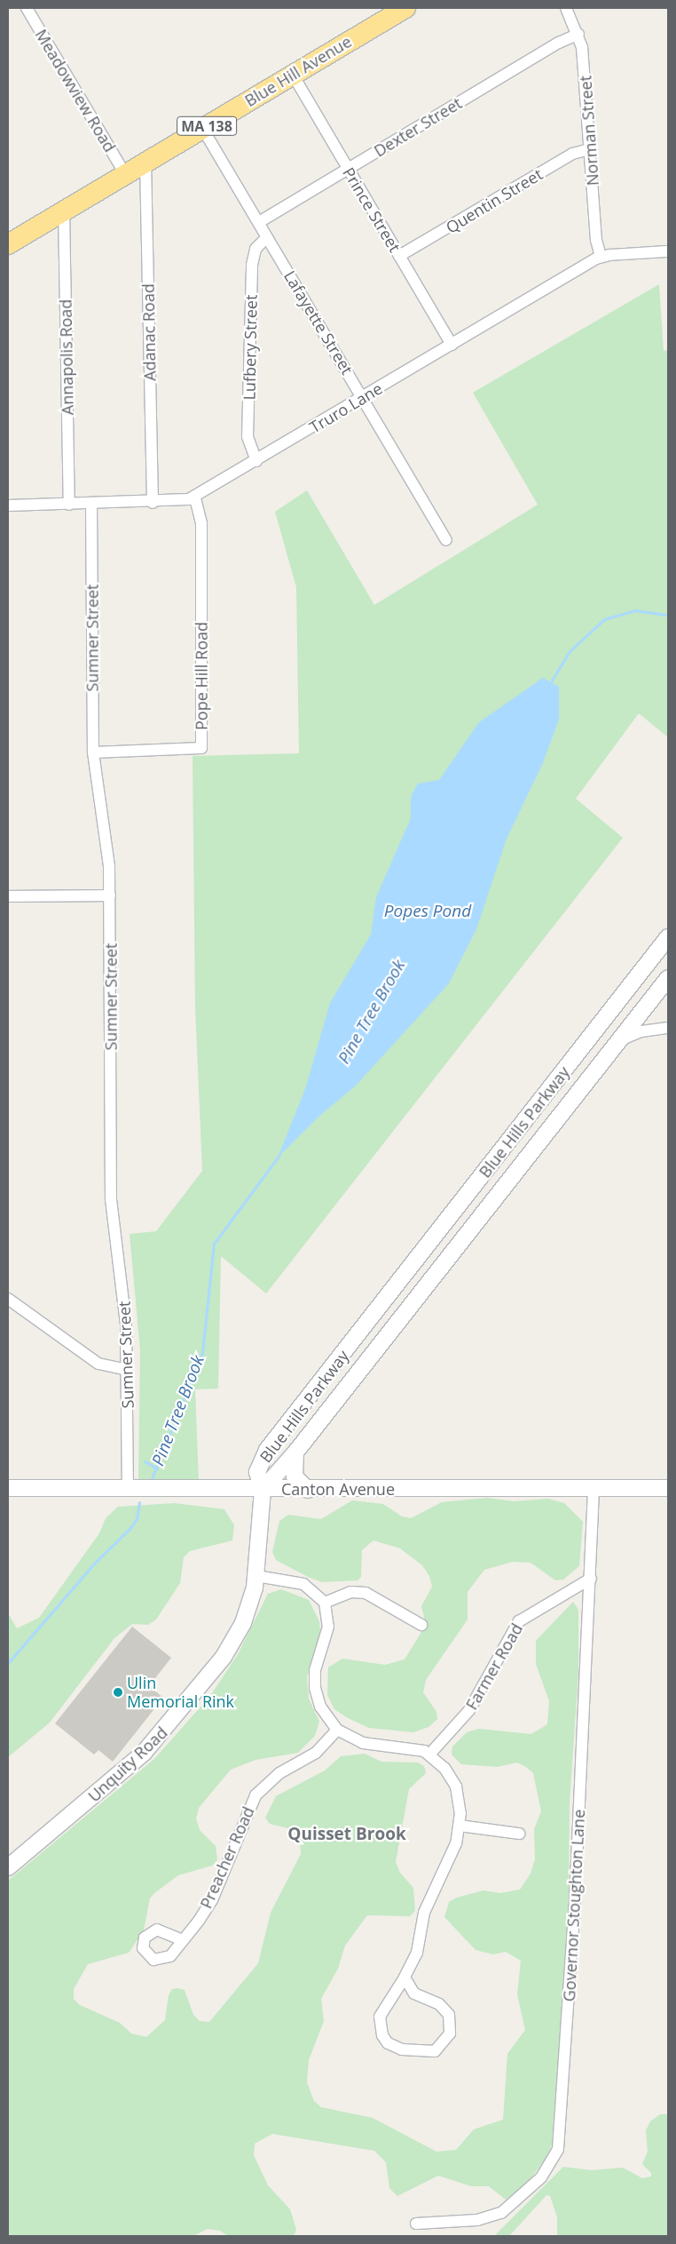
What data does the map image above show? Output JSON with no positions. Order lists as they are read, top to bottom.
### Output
{
  "streets": {
    "highway": ["Blue Hill Avenue", "MA 138"],
    "main road": ["Blue Hills Parkway", "Canton Avenue", "Unquity Road"],
    "street": [
      "Meadowview Road",
      "Dexter Street",
      "Norman Street",
      "Quentin Street",
      "Prince Street",
      "Lafayette Street",
      "Adanac Road",
      "Lufbery Street",
      "Annapolis Road",
      "Truro Lane",
      "Sumner Street",
      "Pope Hill Road",
      "Farmer Road",
      "Preacher Road",
      "Governor Stoughton Lane"
    ]
  },
  "crossings": [
    ["Blue Hill Avenue", "Meadowview Road"],
    ["Blue Hill Avenue", "Prince Street"],
    ["Blue Hill Avenue", "Lafayette Street"],
    ["Blue Hill Avenue", "Adanac Road"],
    ["Blue Hill Avenue", "Annapolis Road"],
    ["Dexter Street", "Norman Street"],
    ["Dexter Street", "Prince Street"],
    ["Dexter Street", "Lafayette Street"],
    ["Norman Street", "Quentin Street"],
    ["Norman Street", "Truro Lane"],
    ["Quentin Street", "Prince Street"],
    ["Prince Street", "Truro Lane"],
    ["Lafayette Street", "Lufbery Street"],
    ["Lafayette Street", "Truro Lane"],
    ["Adanac Road", "Truro Lane"],
    ["Lufbery Street", "Truro Lane"],
    ["Annapolis Road", "Truro Lane"],
    ["Truro Lane", "Sumner Street"],
    ["Truro Lane", "Pope Hill Road"],
    ["Sumner Street", "Pope Hill Road"],
    ["Sumner Street", "Canton Avenue"],
    ["Blue Hills Parkway", "Canton Avenue"],
    ["Blue Hills Parkway", "Unquity Road"],
    ["Canton Avenue", "Unquity Road"],
    ["Canton Avenue", "Governor Stoughton Lane"],
    ["Farmer Road", "Governor Stoughton Lane"]
  ],
  "districts": ["Quisset Brook"],
  "water": ["Popes Pond", "Pine Tree Brook"],
  "places": ["Ulin Memorial Rink"]
}
